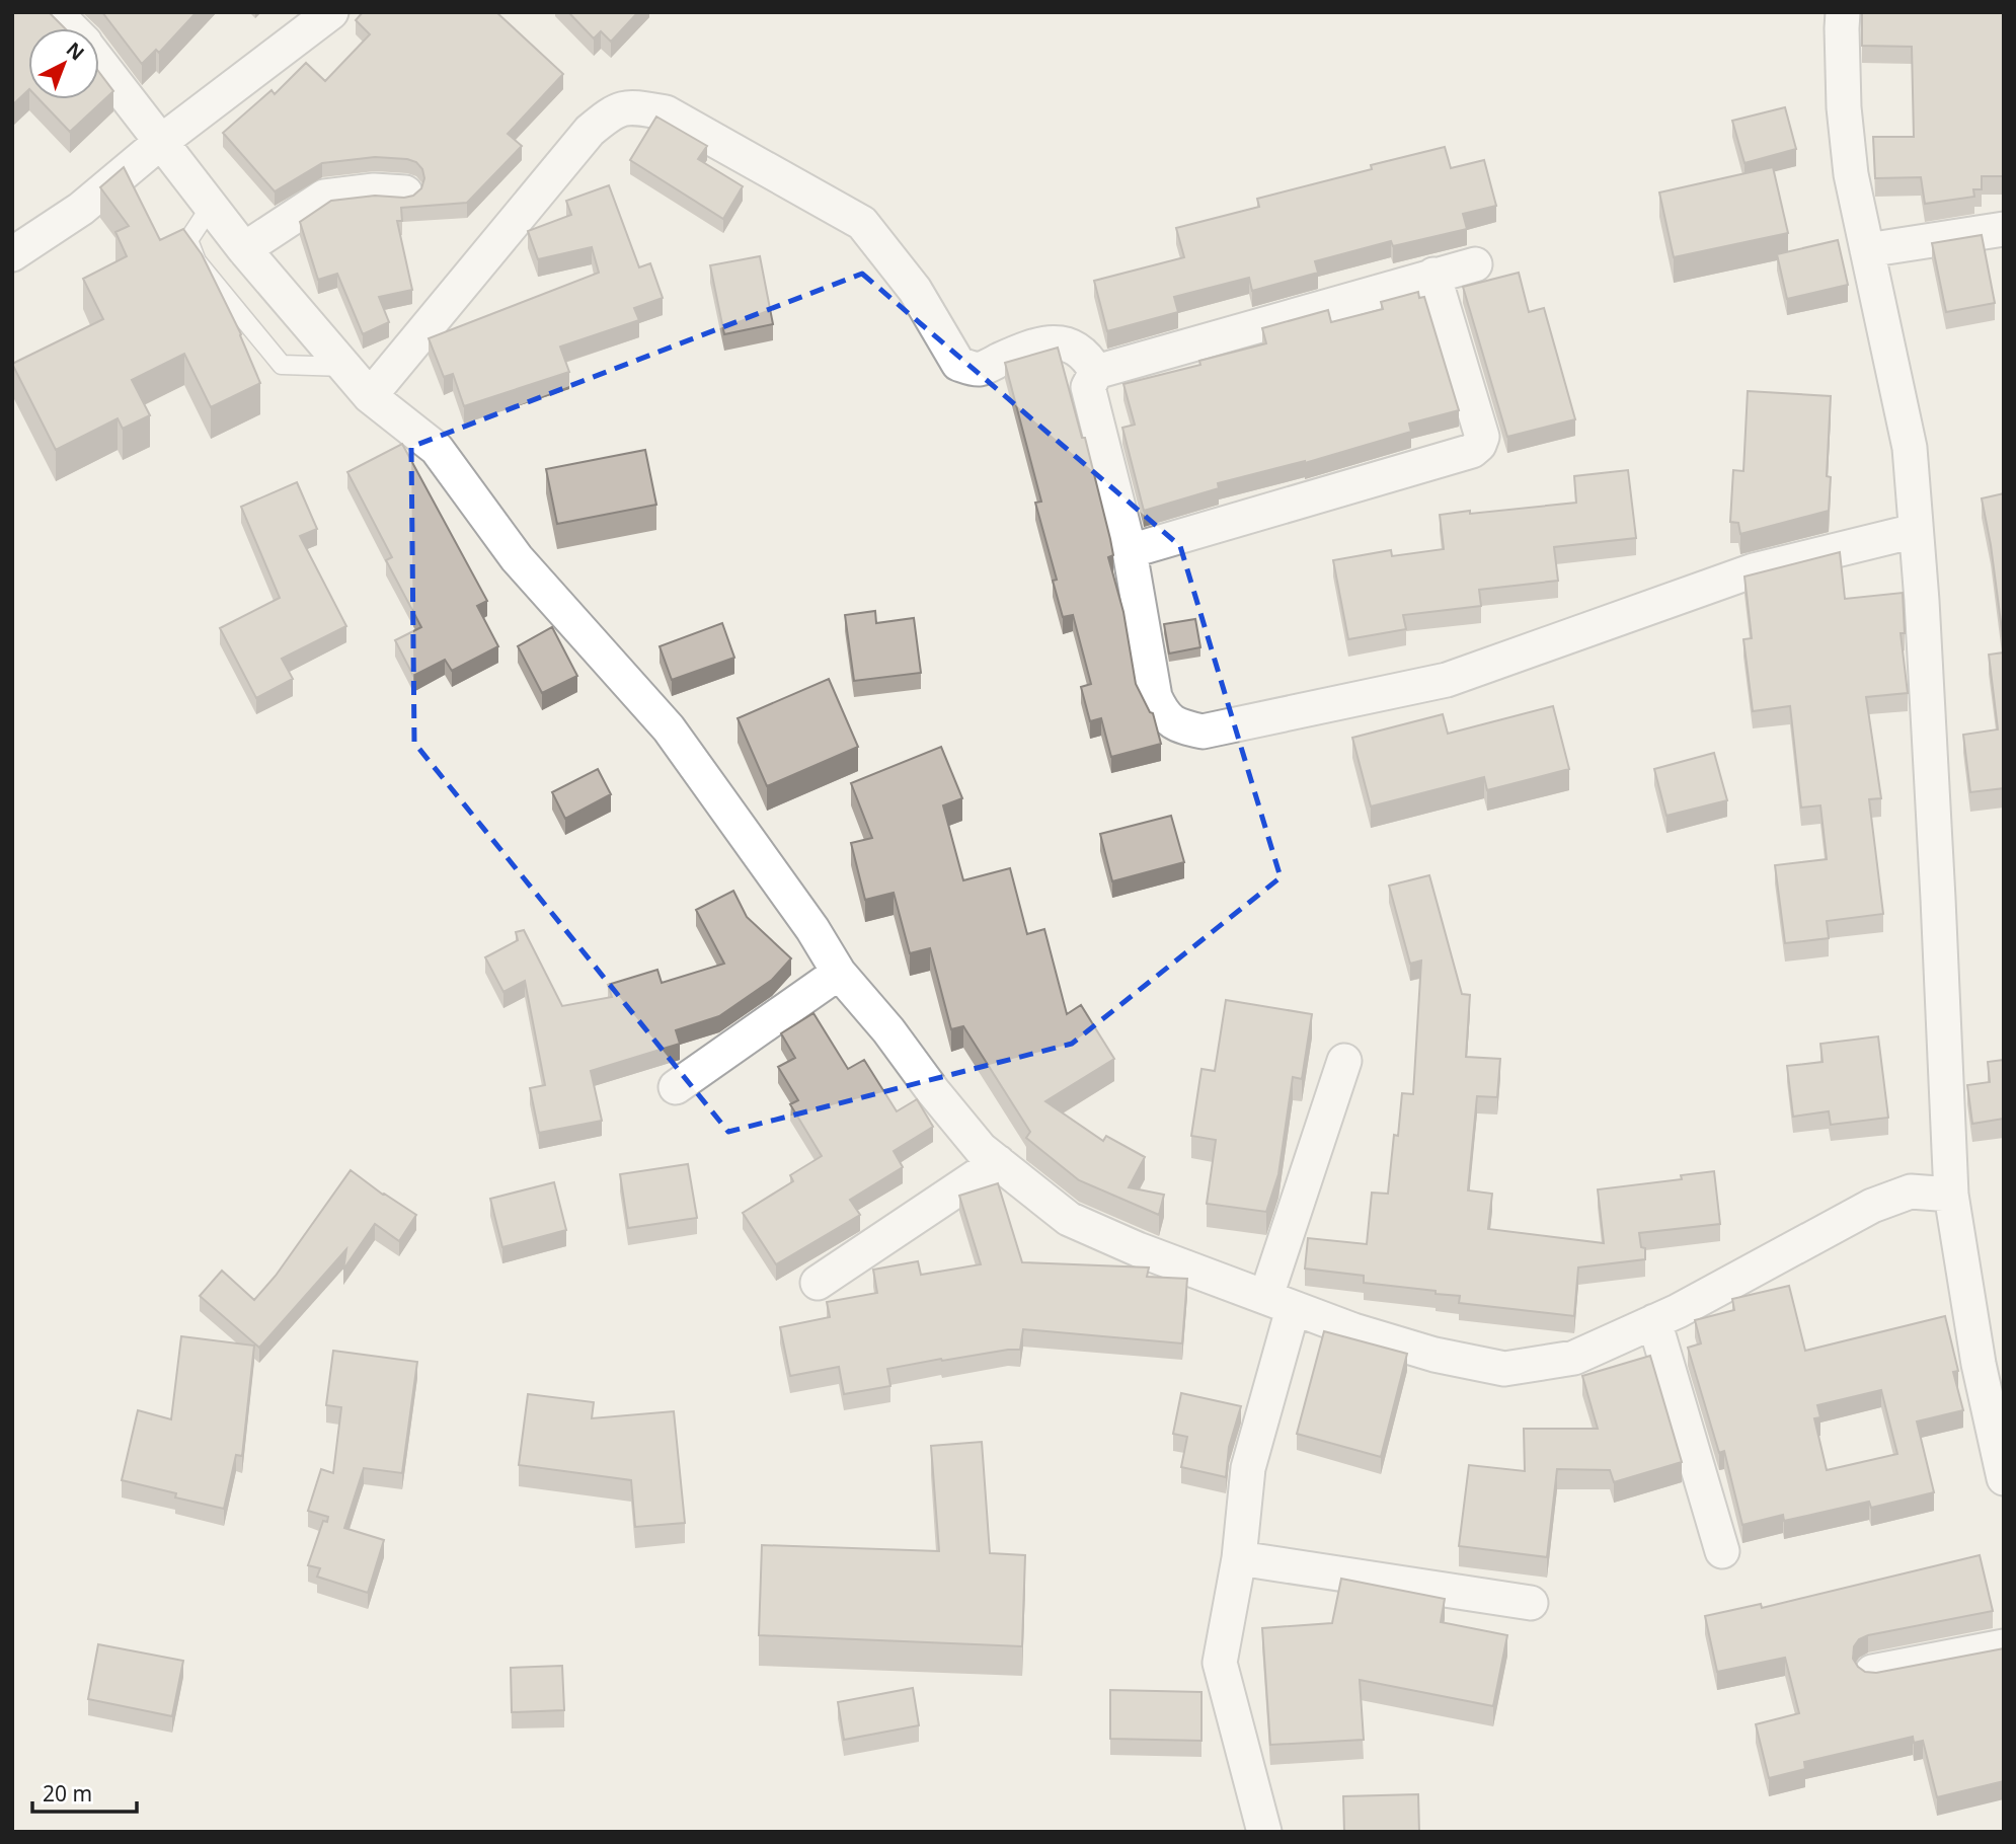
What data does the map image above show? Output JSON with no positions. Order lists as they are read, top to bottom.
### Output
{
  "scale_bar": "20 m",
  "north": "top right"
}
